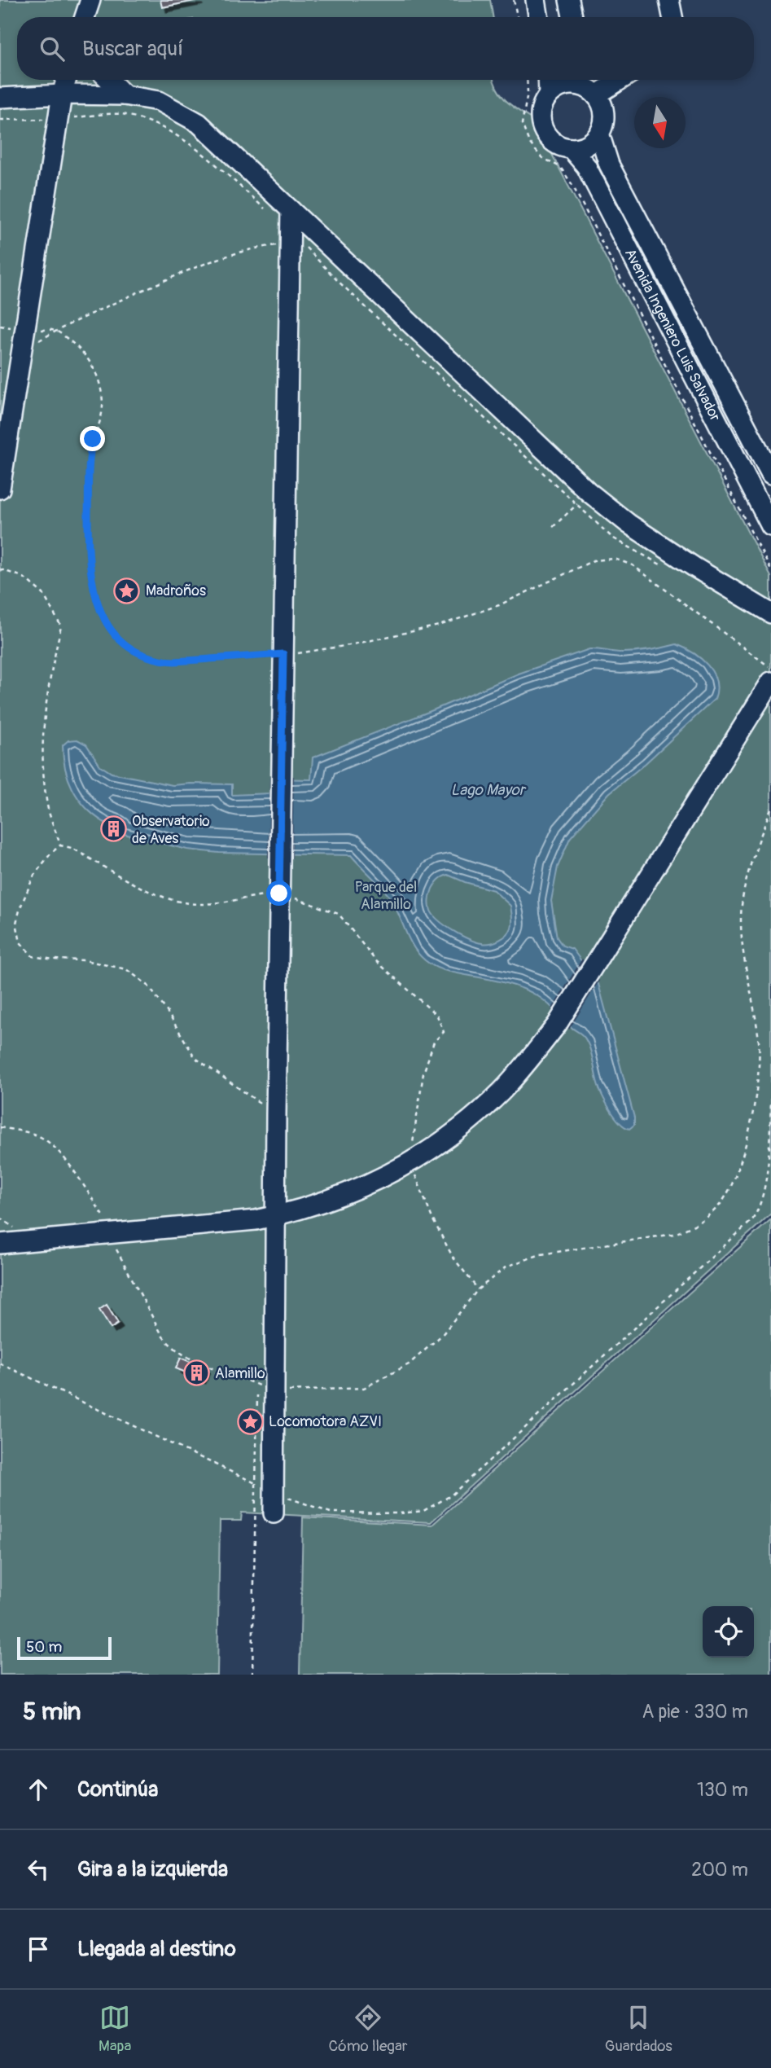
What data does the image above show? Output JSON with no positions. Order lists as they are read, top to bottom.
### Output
{
  "streets": {
    "street": ["Avenida Ingeniero Luis Salvador"]
  },
  "water": ["Lago Mayor"],
  "parks": ["Parque del Alamillo"],
  "places": {
    "place": ["Madroños", "Locomotora AZVI"],
    "building": ["Observatorio de Aves", "Alamillo"]
  },
  "scale_bar": "50 m",
  "north": "bottom",
  "page": {
    "search": "Buscar aquí",
    "scale": "50 m",
    "heading": ["5 min", "A pie · 330 m"],
    "list": [
      ["Continúa", "130 m"],
      ["Gira a la izquierda", "200 m"],
      "Llegada al destino"
    ],
    "nav": ["Mapa", "Cómo llegar", "Guardados"]
  }
}
